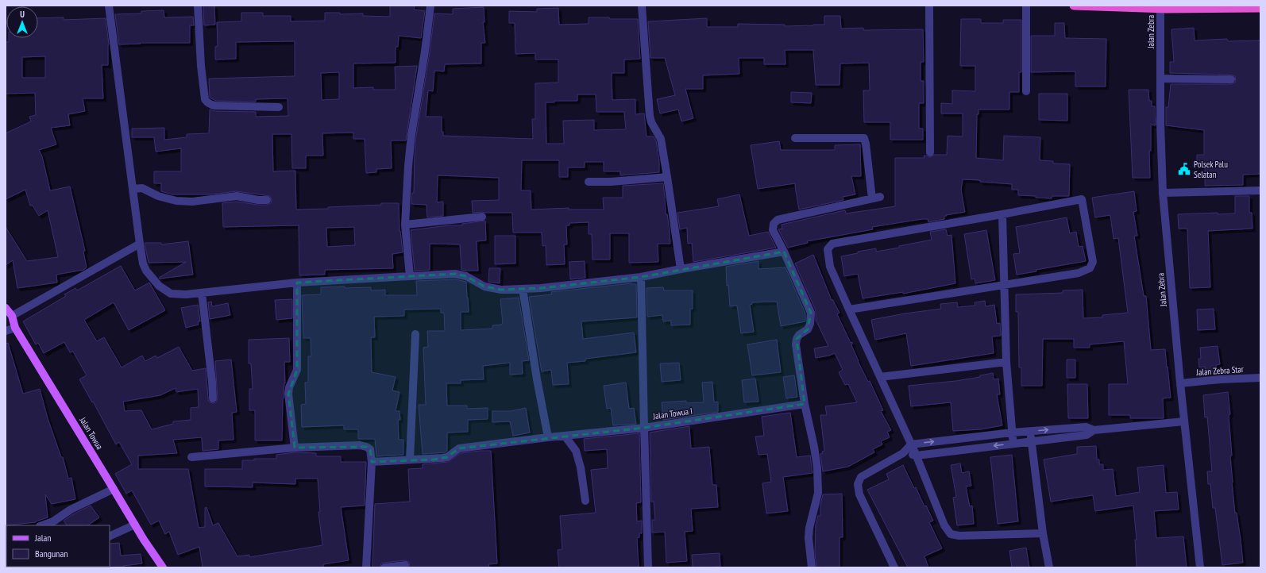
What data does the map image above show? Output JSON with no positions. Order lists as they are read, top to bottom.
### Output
{
  "streets": {
    "main road": ["Jalan Towua"],
    "street": ["Jalan Zebra", "Jalan Zebra Star", "Jalan Towua I"]
  },
  "crossings": [
    ["Jalan Zebra", "Jalan Zebra Star"]
  ],
  "places": {
    "public building": ["Polsek Palu Selatan"]
  },
  "legend": ["Jalan", "Bangunan"],
  "north": "top"
}
